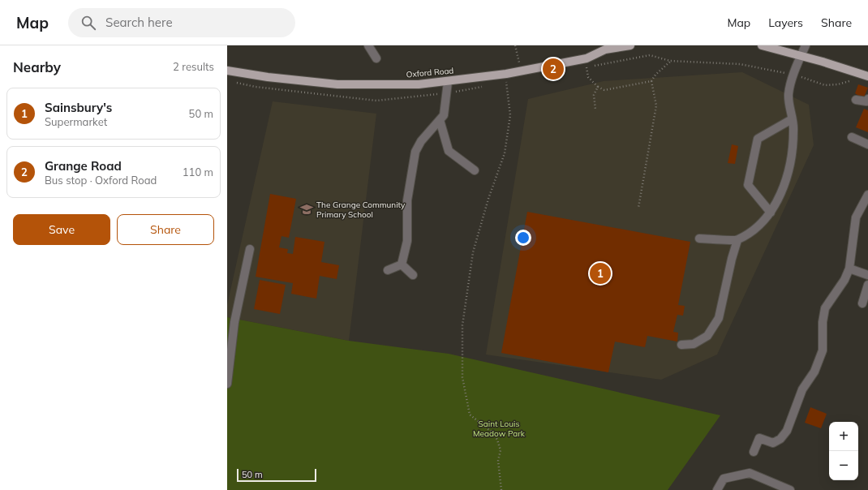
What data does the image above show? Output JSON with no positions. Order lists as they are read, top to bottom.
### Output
{
  "streets": {
    "main road": ["Oxford Road"]
  },
  "parks": ["Saint Louis Meadow Park"],
  "places": {
    "school or university": ["The Grange Community Primary School"]
  },
  "scale_bar": "50 m",
  "page": {
    "header": "Map",
    "search": "Search here",
    "nav": ["Map", "Layers", "Share"],
    "heading": ["Nearby", "2 results"],
    "pins": ["2", "1"],
    "list": [
      {
        "mark": "1",
        "name": "Sainsbury's",
        "note": "Supermarket",
        "value": "50 m"
      },
      {
        "mark": "2",
        "name": "Grange Road",
        "note": "Bus stop · Oxford Road",
        "value": "110 m"
      }
    ],
    "buttons": ["Save", "Share"],
    "map_buttons": ["+", "−"],
    "scale": "50 m"
  }
}
